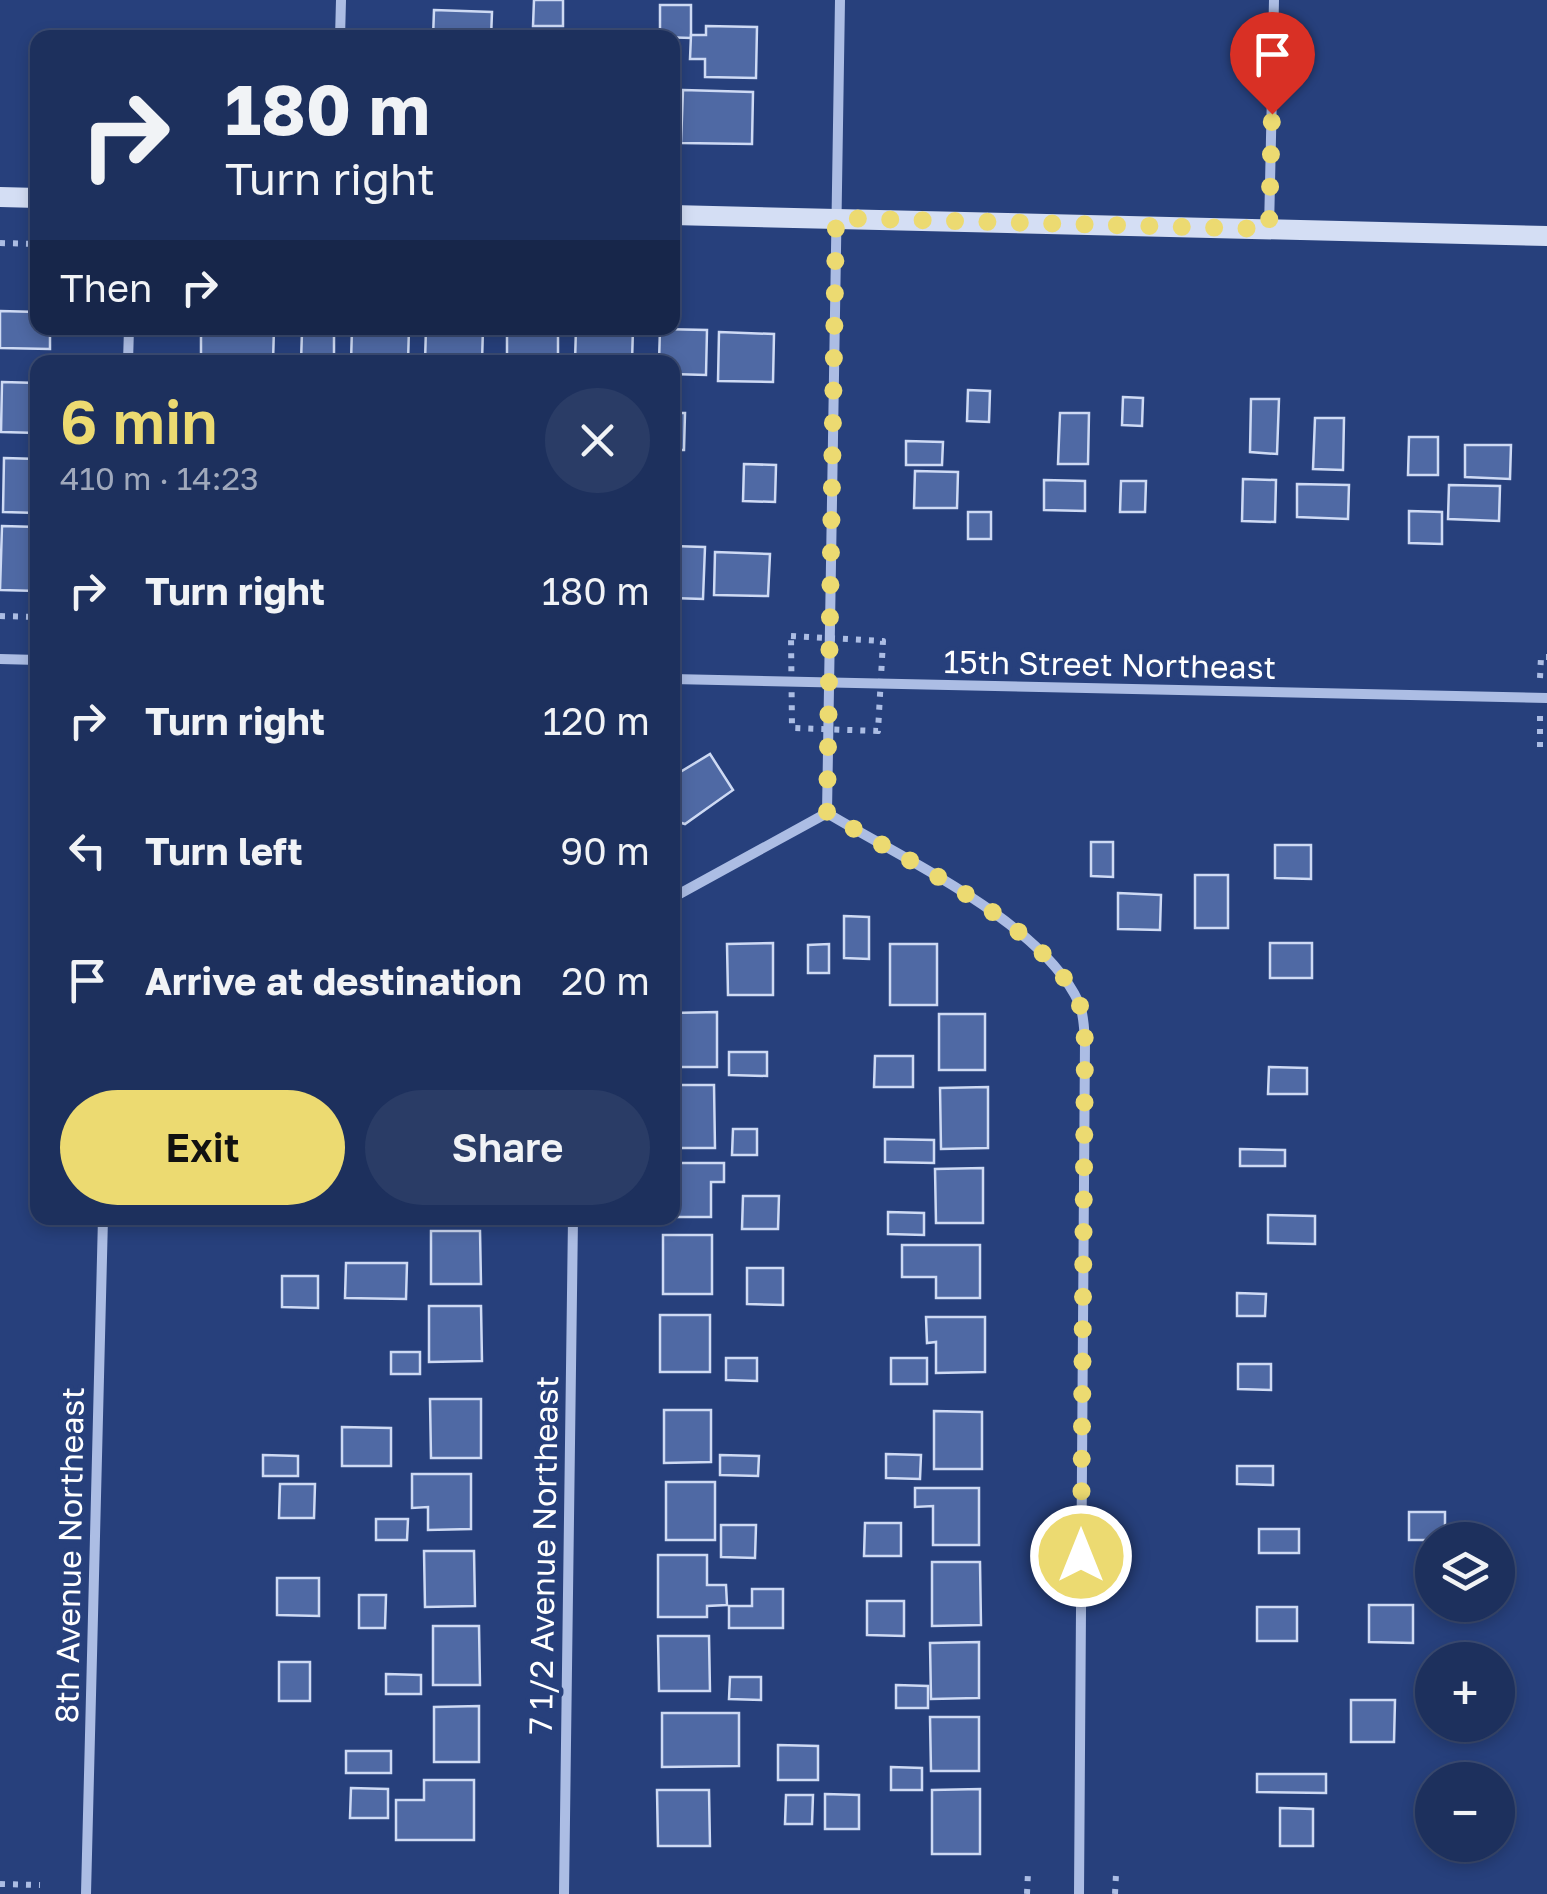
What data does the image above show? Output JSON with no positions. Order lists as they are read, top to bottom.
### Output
{
  "streets": {
    "street": ["15th Street Northeast", "8th Avenue Northeast", "7 1/2 Avenue Northeast"]
  },
  "page": {
    "turn": ["180 m", "Turn right"],
    "then": "Then",
    "heading": ["6 min", "410 m · 14:23"],
    "list": [
      {
        "name": "Turn right",
        "value": "180 m"
      },
      {
        "name": "Turn right",
        "value": "120 m"
      },
      {
        "name": "Turn left",
        "value": "90 m"
      },
      {
        "name": "Arrive at destination",
        "value": "20 m"
      }
    ],
    "buttons": ["Exit", "Share"],
    "map_buttons": ["+", "−"]
  }
}
